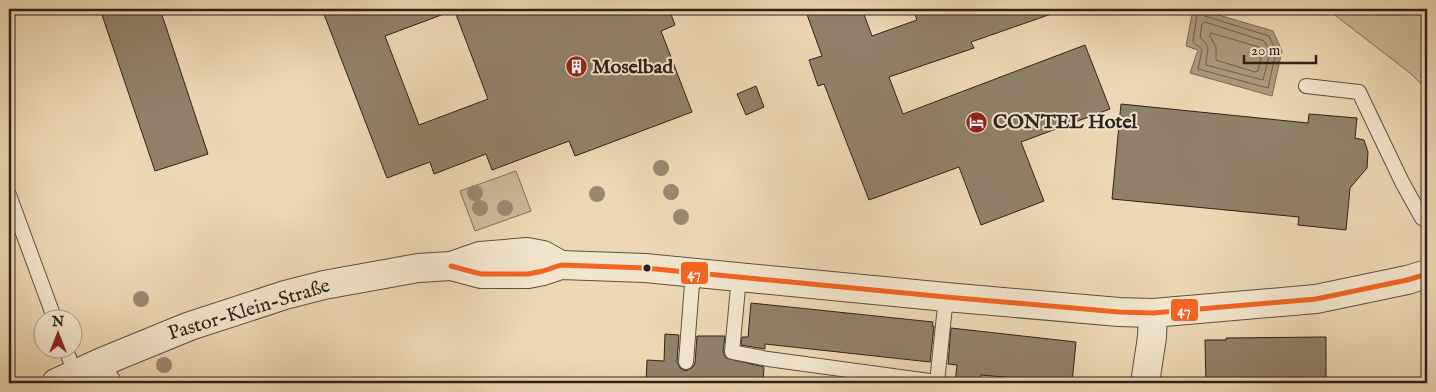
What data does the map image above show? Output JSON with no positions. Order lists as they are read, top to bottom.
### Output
{
  "streets": {
    "street": ["Pastor-Klein-Straße"]
  },
  "places": {
    "building": ["Moselbad"],
    "hotel": ["CONTEL Hotel"]
  },
  "lines": ["transit line 47"],
  "scale_bar": "20 m",
  "north": "top"
}
